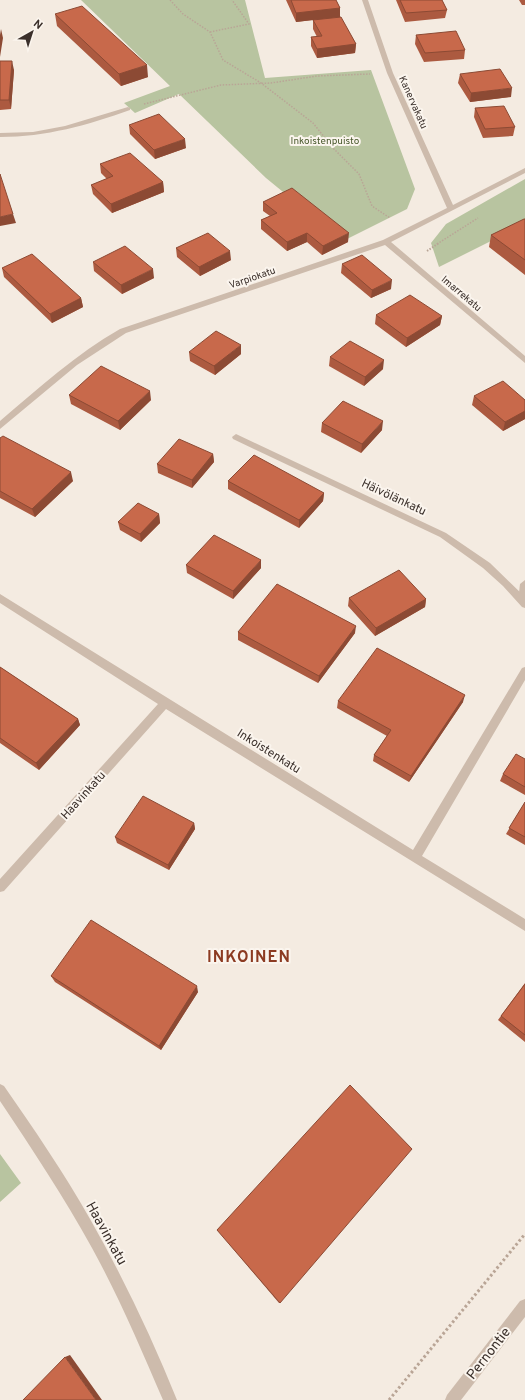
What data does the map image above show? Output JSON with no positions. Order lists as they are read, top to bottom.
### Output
{
  "streets": {
    "street": [
      "Kanervakatu",
      "Varpiokatu",
      "Imarrekatu",
      "Häivölänkatu",
      "Inkoistenkatu",
      "Haavinkatu",
      "Pernontie"
    ]
  },
  "crossings": [
    ["Kanervakatu", "Varpiokatu"],
    ["Varpiokatu", "Imarrekatu"],
    ["Inkoistenkatu", "Haavinkatu"]
  ],
  "districts": ["INKOINEN"],
  "parks": ["Inkoistenpuisto"],
  "north": "top right"
}
